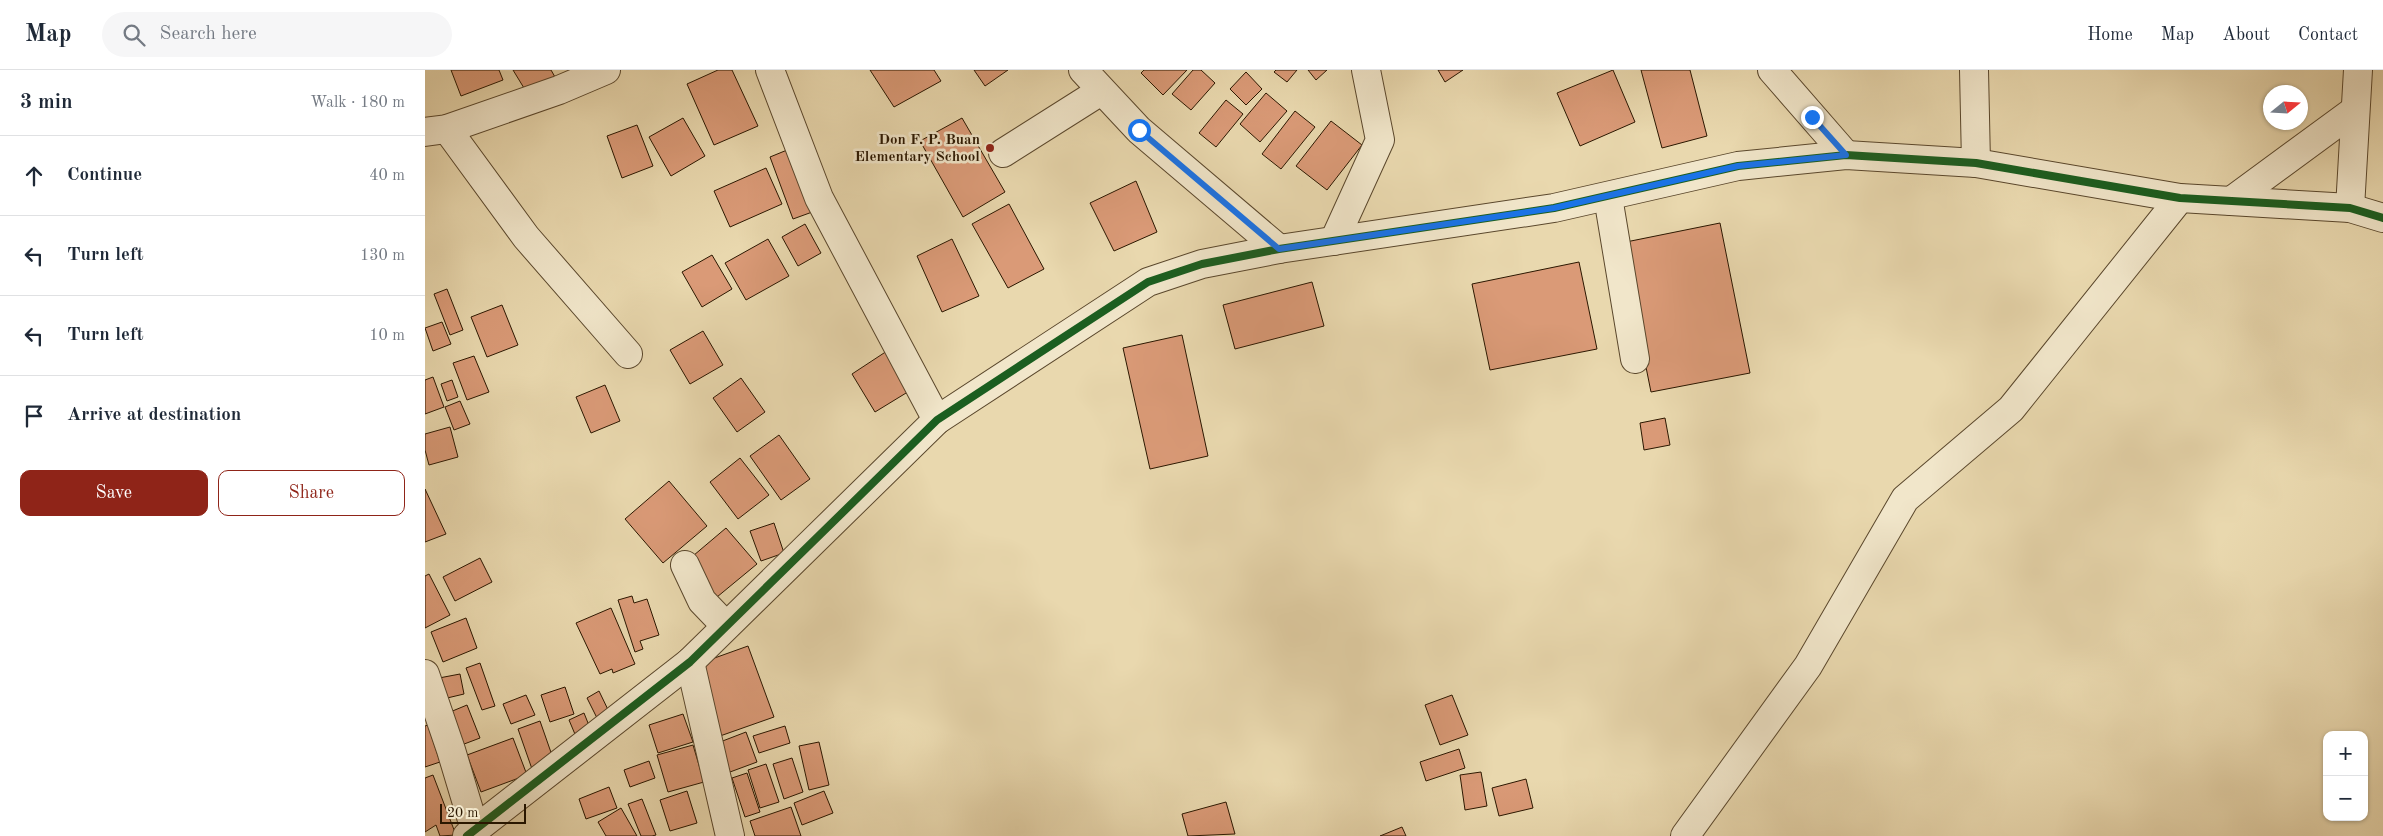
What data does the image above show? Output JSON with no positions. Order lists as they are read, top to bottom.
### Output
{
  "places": ["Don F. P. Buan Elementary School"],
  "scale_bar": "20 m",
  "north": "right",
  "page": {
    "header": "Map",
    "search": "Search here",
    "nav": [
      "Home",
      "Map",
      "About",
      "Contact"
    ],
    "heading": ["3 min", "Walk · 180 m"],
    "list": [
      ["Continue", "40 m"],
      ["Turn left", "130 m"],
      ["Turn left", "10 m"],
      "Arrive at destination"
    ],
    "buttons": ["Save", "Share"],
    "map_buttons": ["+", "−"],
    "scale": "20 m"
  }
}
